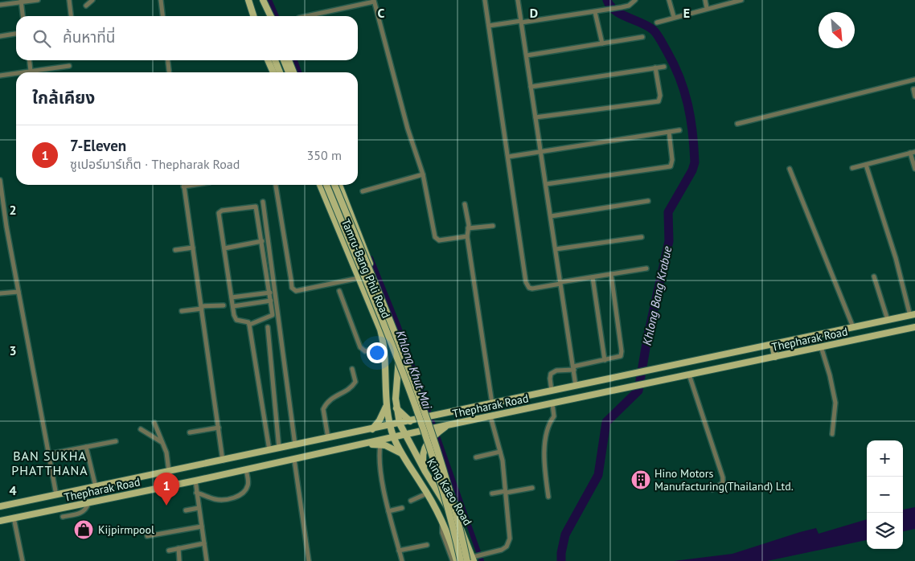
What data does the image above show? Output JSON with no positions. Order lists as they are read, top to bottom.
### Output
{
  "streets": {
    "main road": ["Tamru-Bang Phli Road", "Thepharak Road", "King Kaeo Road"]
  },
  "crossings": [
    ["Tamru-Bang Phli Road", "Thepharak Road"],
    ["Tamru-Bang Phli Road", "King Kaeo Road"],
    ["Thepharak Road", "King Kaeo Road"]
  ],
  "districts": ["BAN SUKHA PHATTHANA"],
  "water": ["Khlong Bang Krabue", "Khlong Khut Mai"],
  "places": {
    "building": ["Hino Motors Manufacturing(Thailand) Ltd."],
    "shop": ["Kijpirmpool"]
  },
  "north": "bottom right",
  "page": {
    "search": "ค้นหาที่นี่",
    "heading": "ใกล้เคียง",
    "list": [
      {
        "mark": "1",
        "name": "7-Eleven",
        "note": "ซูเปอร์มาร์เก็ต · Thepharak Road",
        "value": "350 m"
      }
    ],
    "map_buttons": ["+", "−"],
    "pins": "1"
  },
  "grid": {
    "columns": ["C", "D", "E"],
    "rows": ["2", "3", "4"]
  }
}
